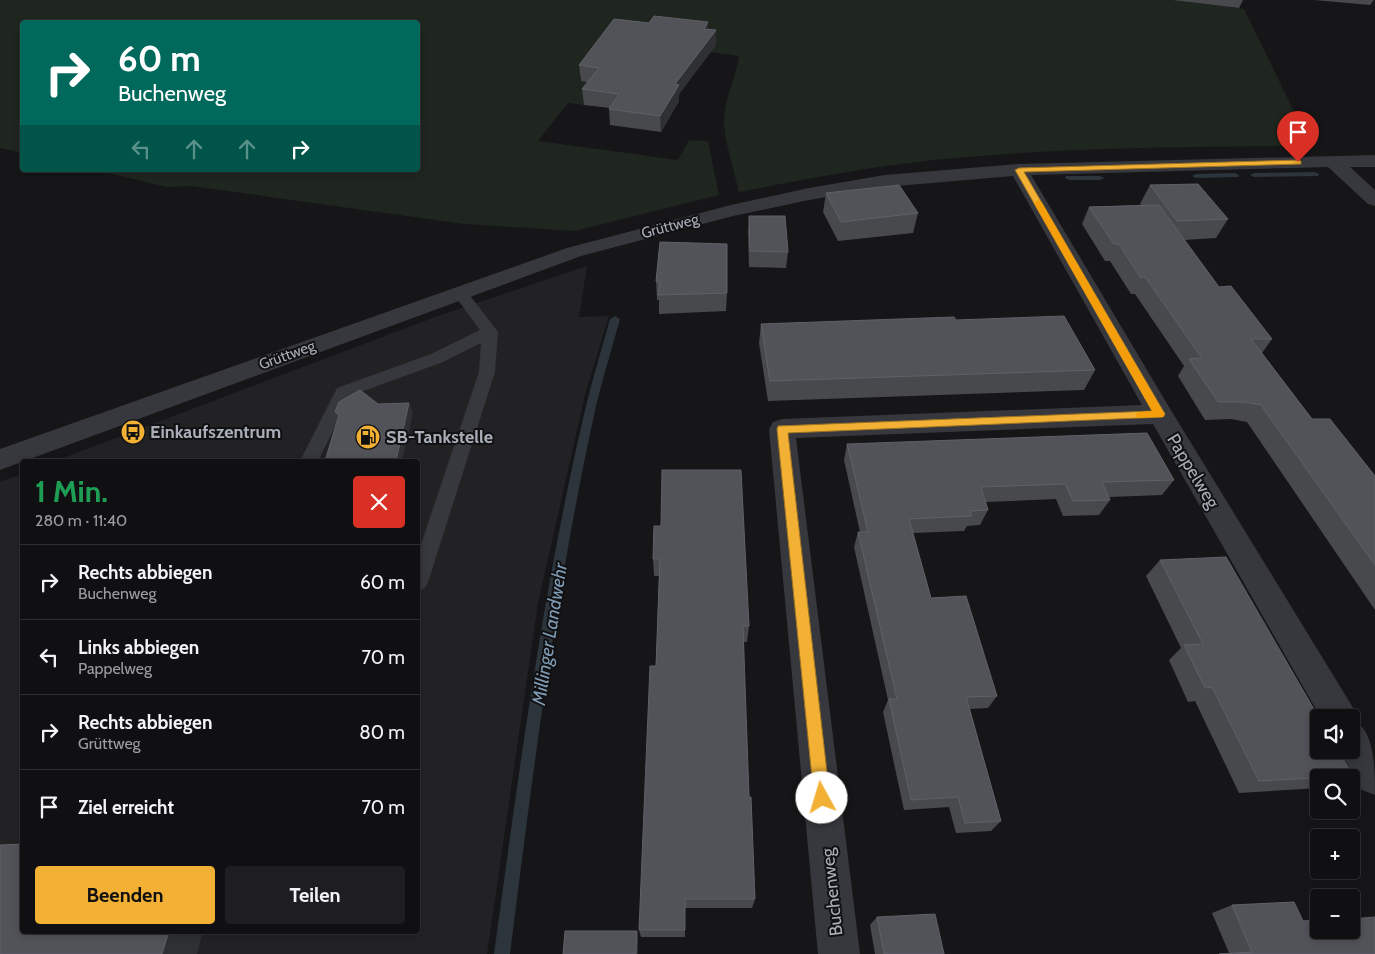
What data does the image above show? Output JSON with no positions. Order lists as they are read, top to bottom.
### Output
{
  "streets": {
    "street": ["Grüttweg", "Pappelweg", "Buchenweg"]
  },
  "crossings": [
    ["Grüttweg", "Pappelweg"],
    ["Pappelweg", "Buchenweg"]
  ],
  "water": ["Millinger Landwehr"],
  "places": {
    "bus stop": ["Einkaufszentrum"],
    "fuel station": ["SB-Tankstelle"]
  },
  "page": {
    "turn": ["60 m", "Buchenweg"],
    "heading": ["1 Min.", "280 m · 11:40"],
    "list": [
      {
        "name": "Rechts abbiegen",
        "note": "Buchenweg",
        "value": "60 m"
      },
      {
        "name": "Links abbiegen",
        "note": "Pappelweg",
        "value": "70 m"
      },
      {
        "name": "Rechts abbiegen",
        "note": "Grüttweg",
        "value": "80 m"
      },
      {
        "name": "Ziel erreicht",
        "value": "70 m"
      }
    ],
    "map_buttons": ["+", "−"],
    "buttons": ["Beenden", "Teilen"]
  }
}
